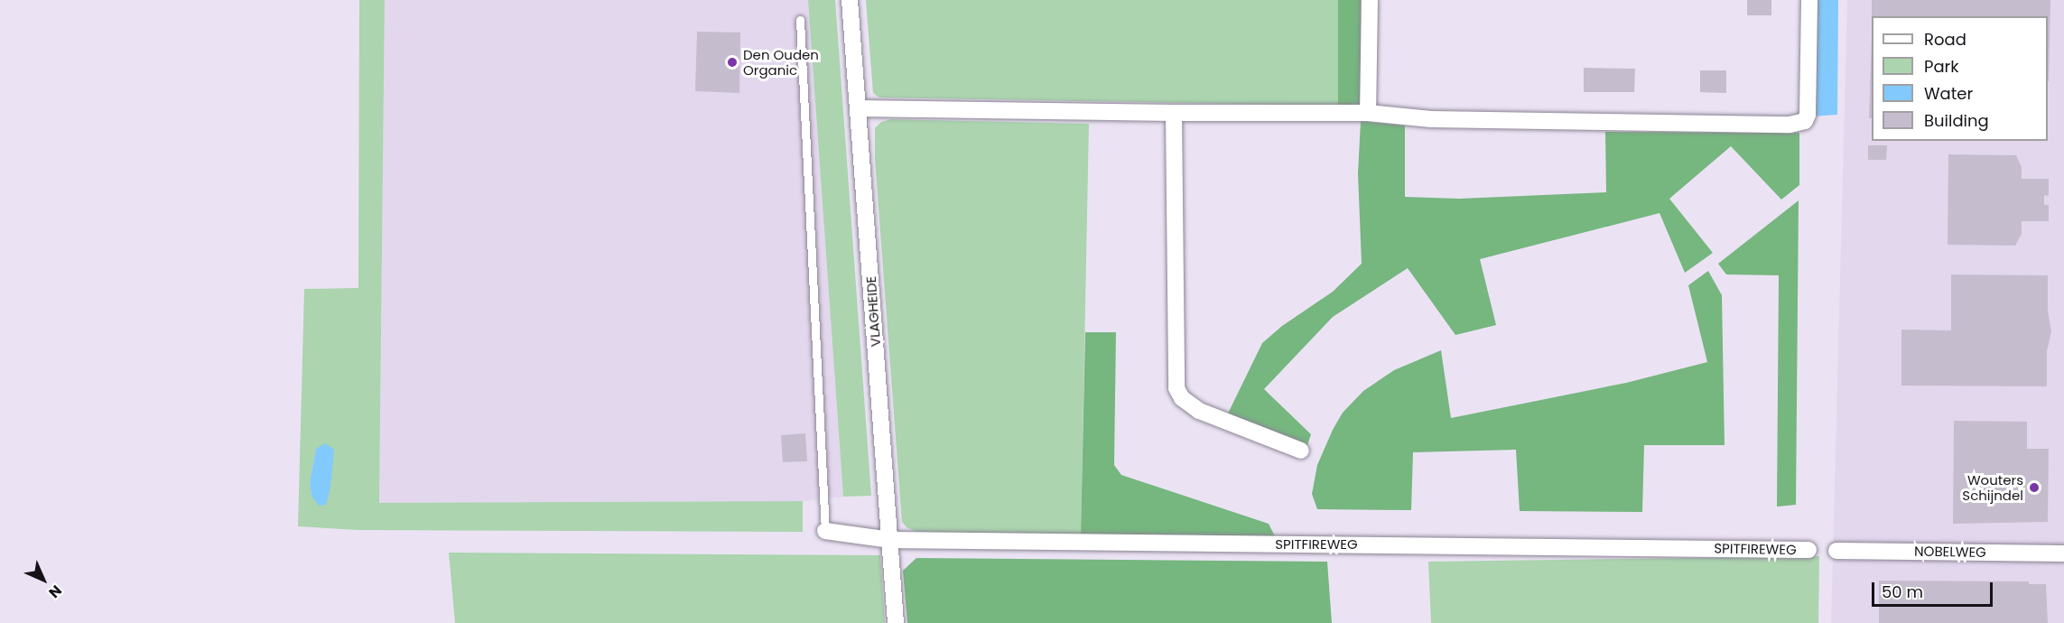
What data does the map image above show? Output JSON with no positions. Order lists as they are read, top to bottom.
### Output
{
  "streets": {
    "street": ["VLAGHEIDE", "SPITFIREWEG", "NOBELWEG"]
  },
  "crossings": [
    ["VLAGHEIDE", "SPITFIREWEG"]
  ],
  "places": ["Den Ouden Organic", "Wouters Schijndel"],
  "legend": [
    "Road",
    "Park",
    "Water",
    "Building"
  ],
  "scale_bar": "50 m",
  "north": "bottom right"
}
